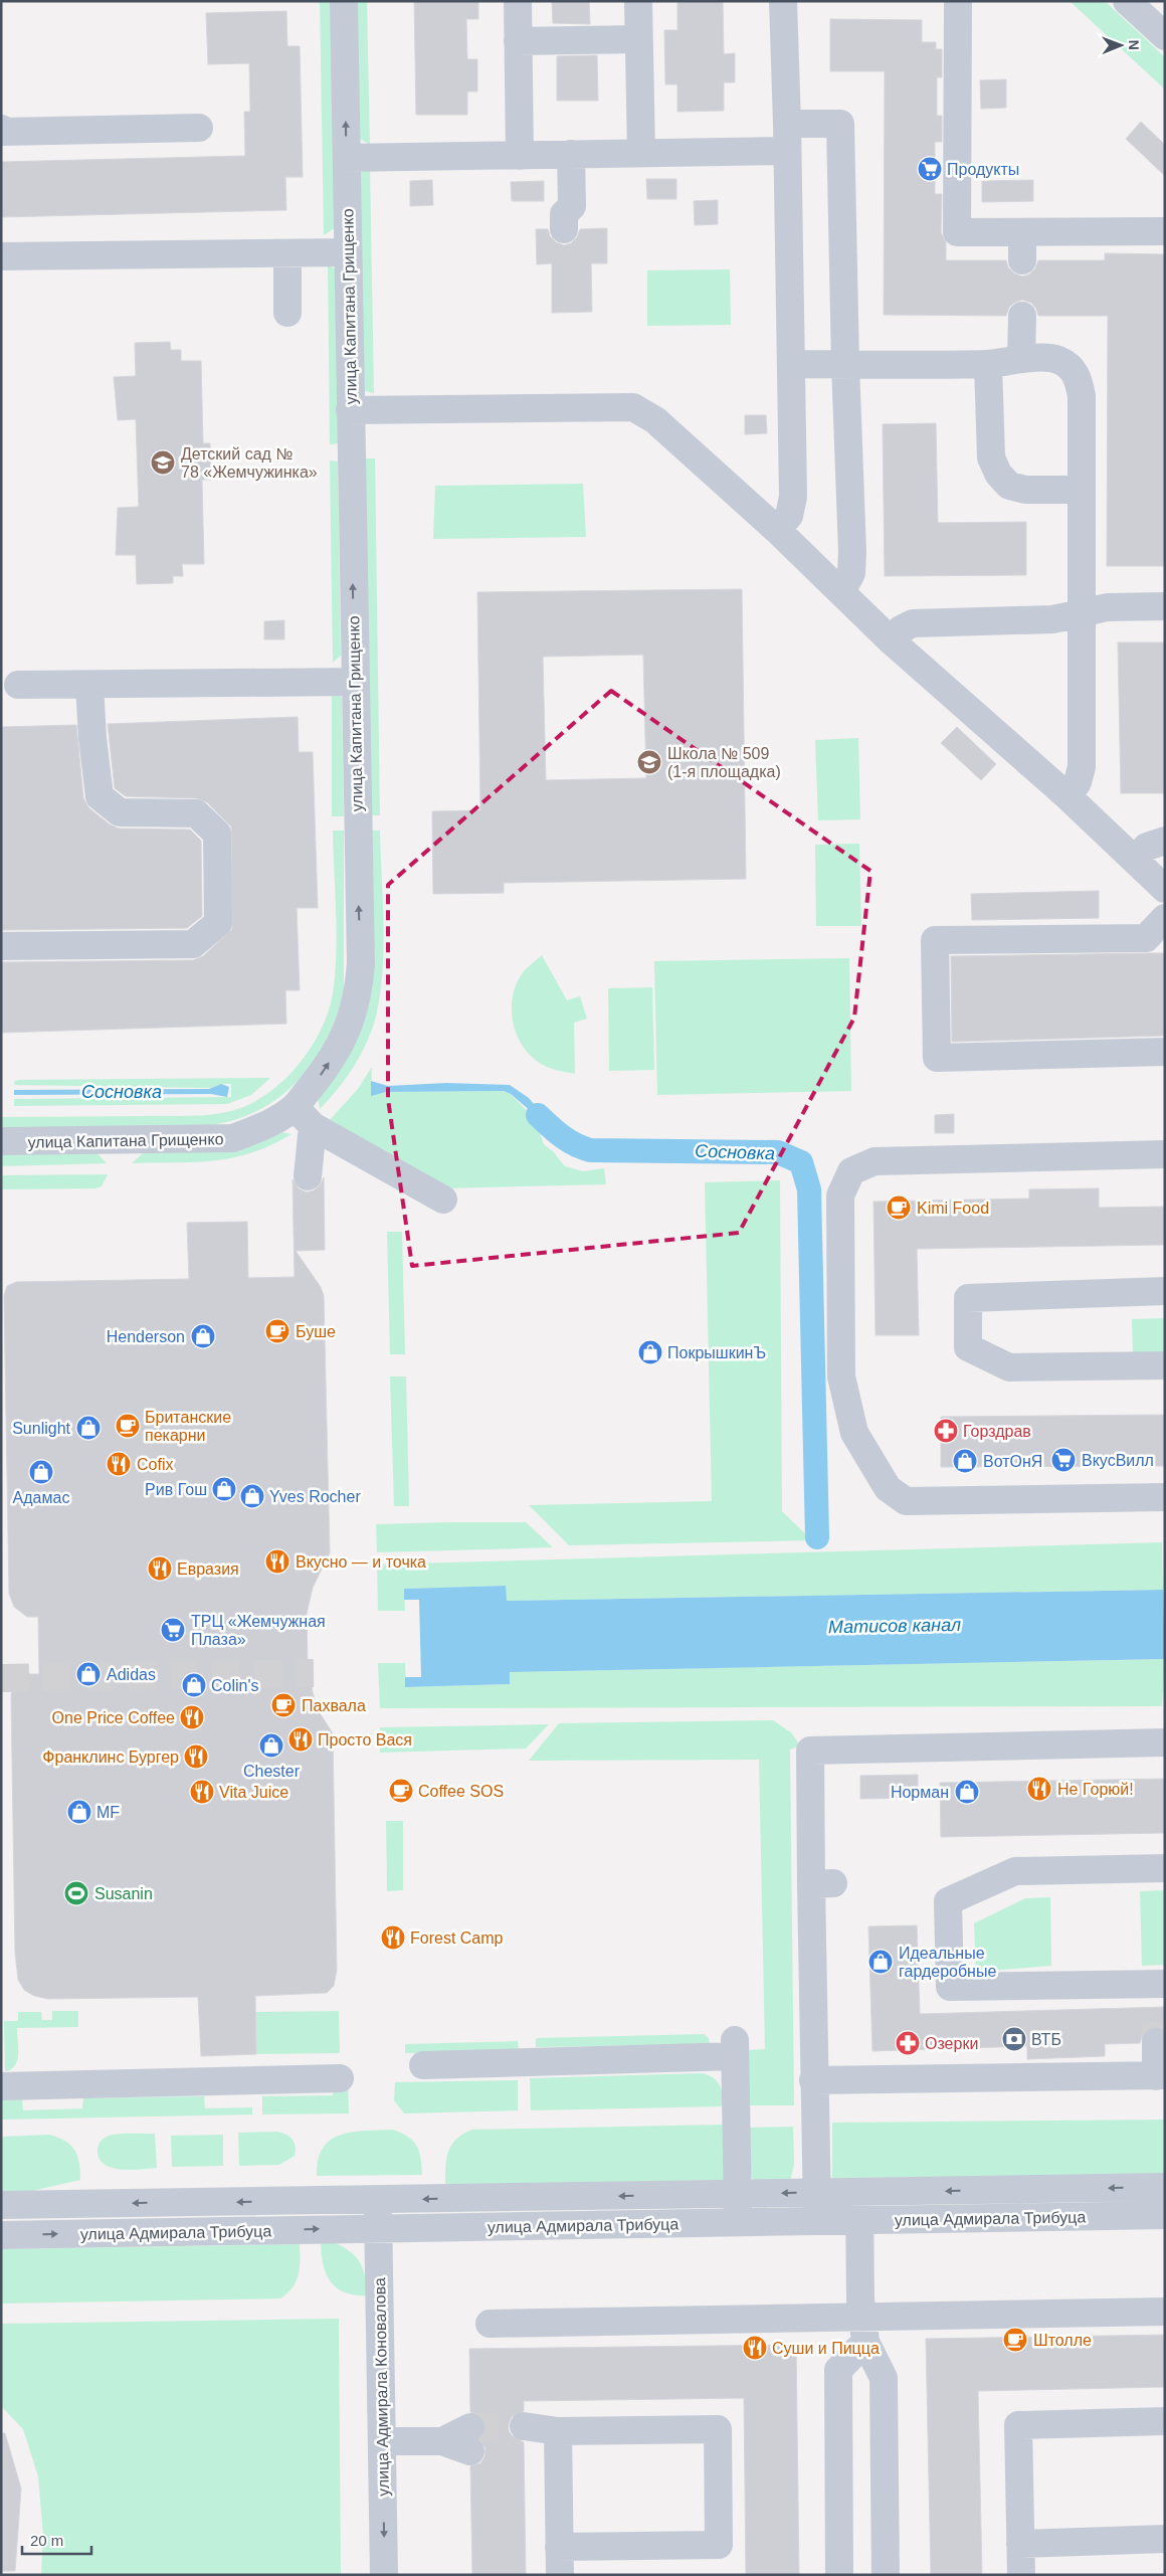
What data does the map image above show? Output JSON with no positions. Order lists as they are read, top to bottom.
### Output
{
  "streets": {
    "street": ["улица Капитана Грищенко", "улица Адмирала Трибуца", "улица Адмирала Коновалова"]
  },
  "crossings": [
    ["улица Адмирала Трибуца", "улица Адмирала Коновалова"]
  ],
  "one_way": ["улица Капитана Грищенко"],
  "water": ["Сосновка", "Матисов канал"],
  "places": {
    "supermarket": ["Продукты", "ВкусВилл", "ТРЦ «Жемчужная Плаза»"],
    "school or university": ["Детский сад № 78 «Жемчужинка»", "Школа № 509 (1-я площадка)"],
    "cafe": [
      "Kimi Food",
      "Буше",
      "Британские пекарни",
      "Пахвала",
      "Coffee SOS",
      "Штолле"
    ],
    "shop": [
      "Henderson",
      "ПокрышкинЪ",
      "Sunlight",
      "ВотОнЯ",
      "Адамас",
      "Рив Гош",
      "Yves Rocher",
      "Adidas",
      "Colin's",
      "Chester",
      "Норман",
      "MF",
      "Идеальные гардеробные"
    ],
    "pharmacy": ["Горздрав", "Озерки"],
    "restaurant": [
      "Cofix",
      "Вкусно — и точка",
      "Евразия",
      "One Price Coffee",
      "Просто Вася",
      "Франклинс Бургер",
      "Не Горюй!",
      "Vita Juice",
      "Forest Camp",
      "Суши и Пицца"
    ],
    "sports": ["Susanin"],
    "bank": ["ВТБ"]
  },
  "scale_bar": "20 m",
  "north": "right"
}
